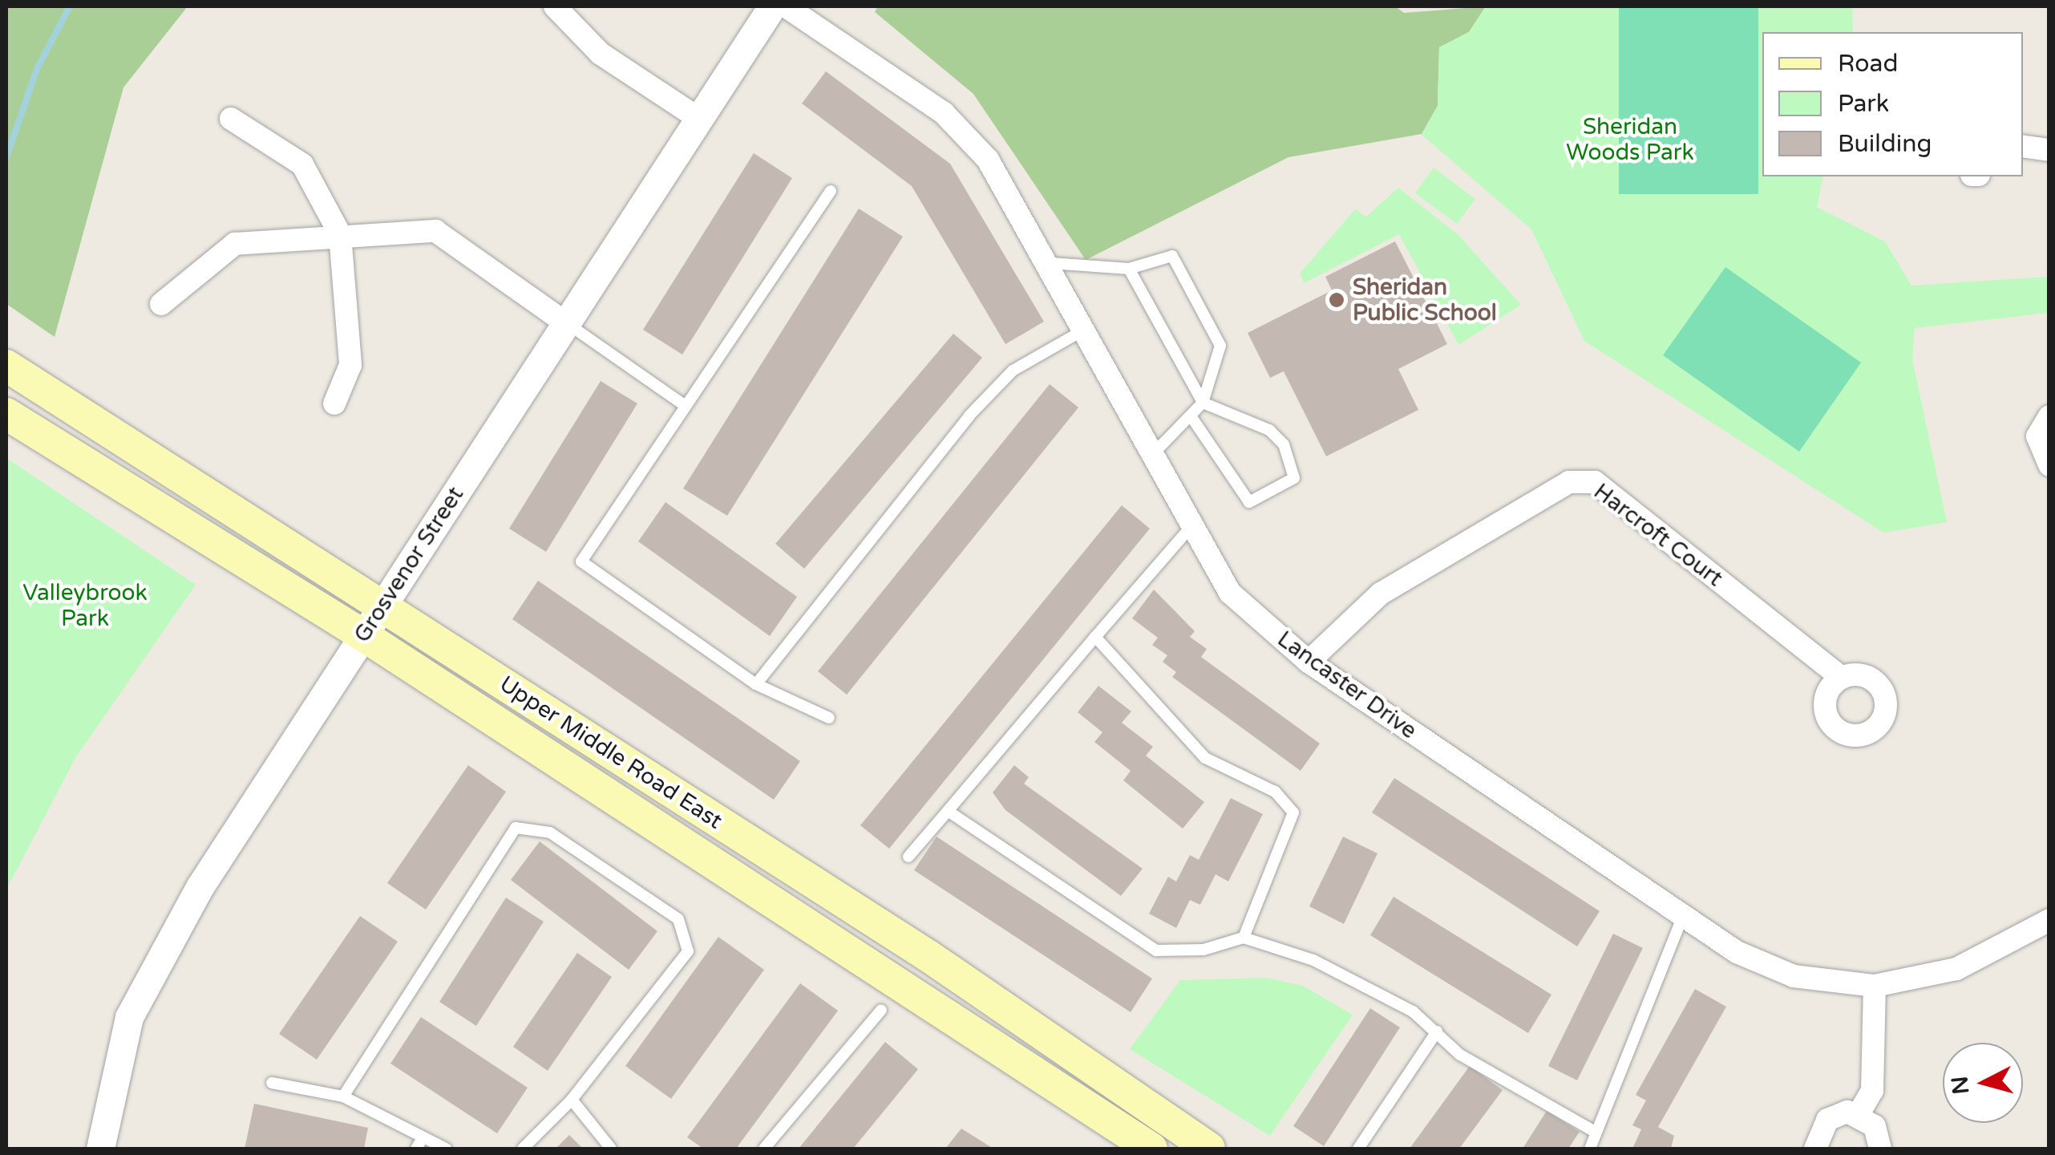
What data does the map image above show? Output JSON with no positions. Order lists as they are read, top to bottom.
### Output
{
  "streets": {
    "main road": ["Upper Middle Road East"],
    "street": ["Harcroft Court", "Grosvenor Street", "Lancaster Drive"]
  },
  "crossings": [
    ["Harcroft Court", "Lancaster Drive"],
    ["Grosvenor Street", "Upper Middle Road East"]
  ],
  "parks": ["Sheridan Woods Park", "Valleybrook Park"],
  "places": ["Sheridan Public School"],
  "legend": ["Road", "Park", "Building"],
  "north": "left"
}
